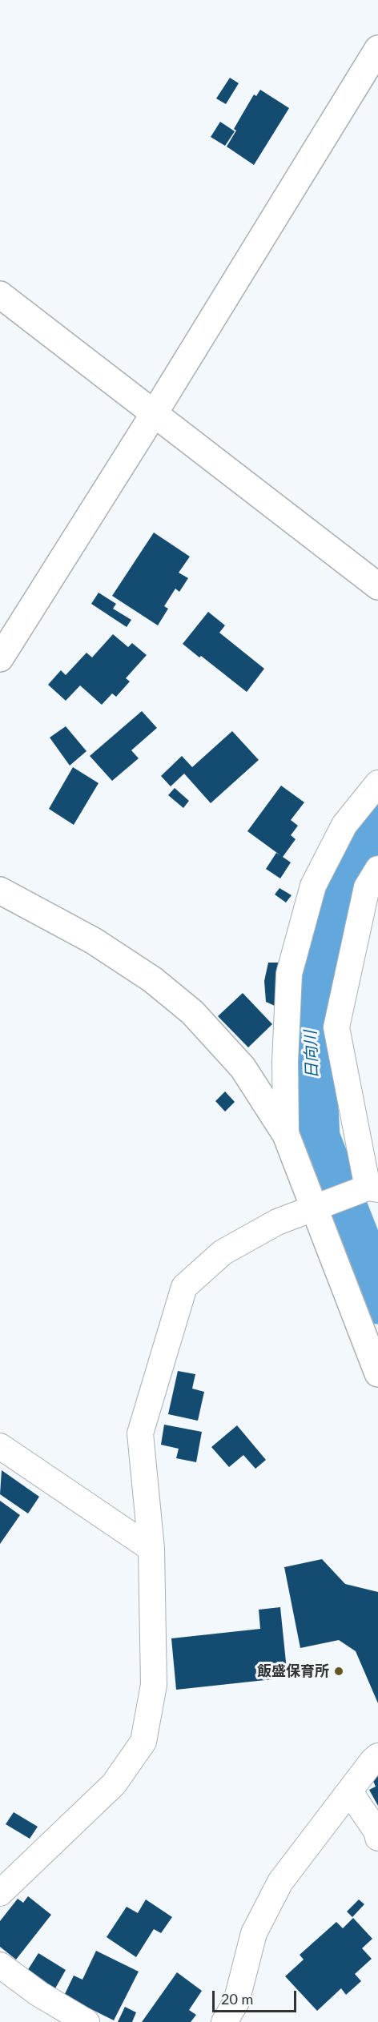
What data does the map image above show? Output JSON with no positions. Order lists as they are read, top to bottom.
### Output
{
  "water": ["日向川"],
  "places": ["飯盛保育所"],
  "scale_bar": "20 m"
}
